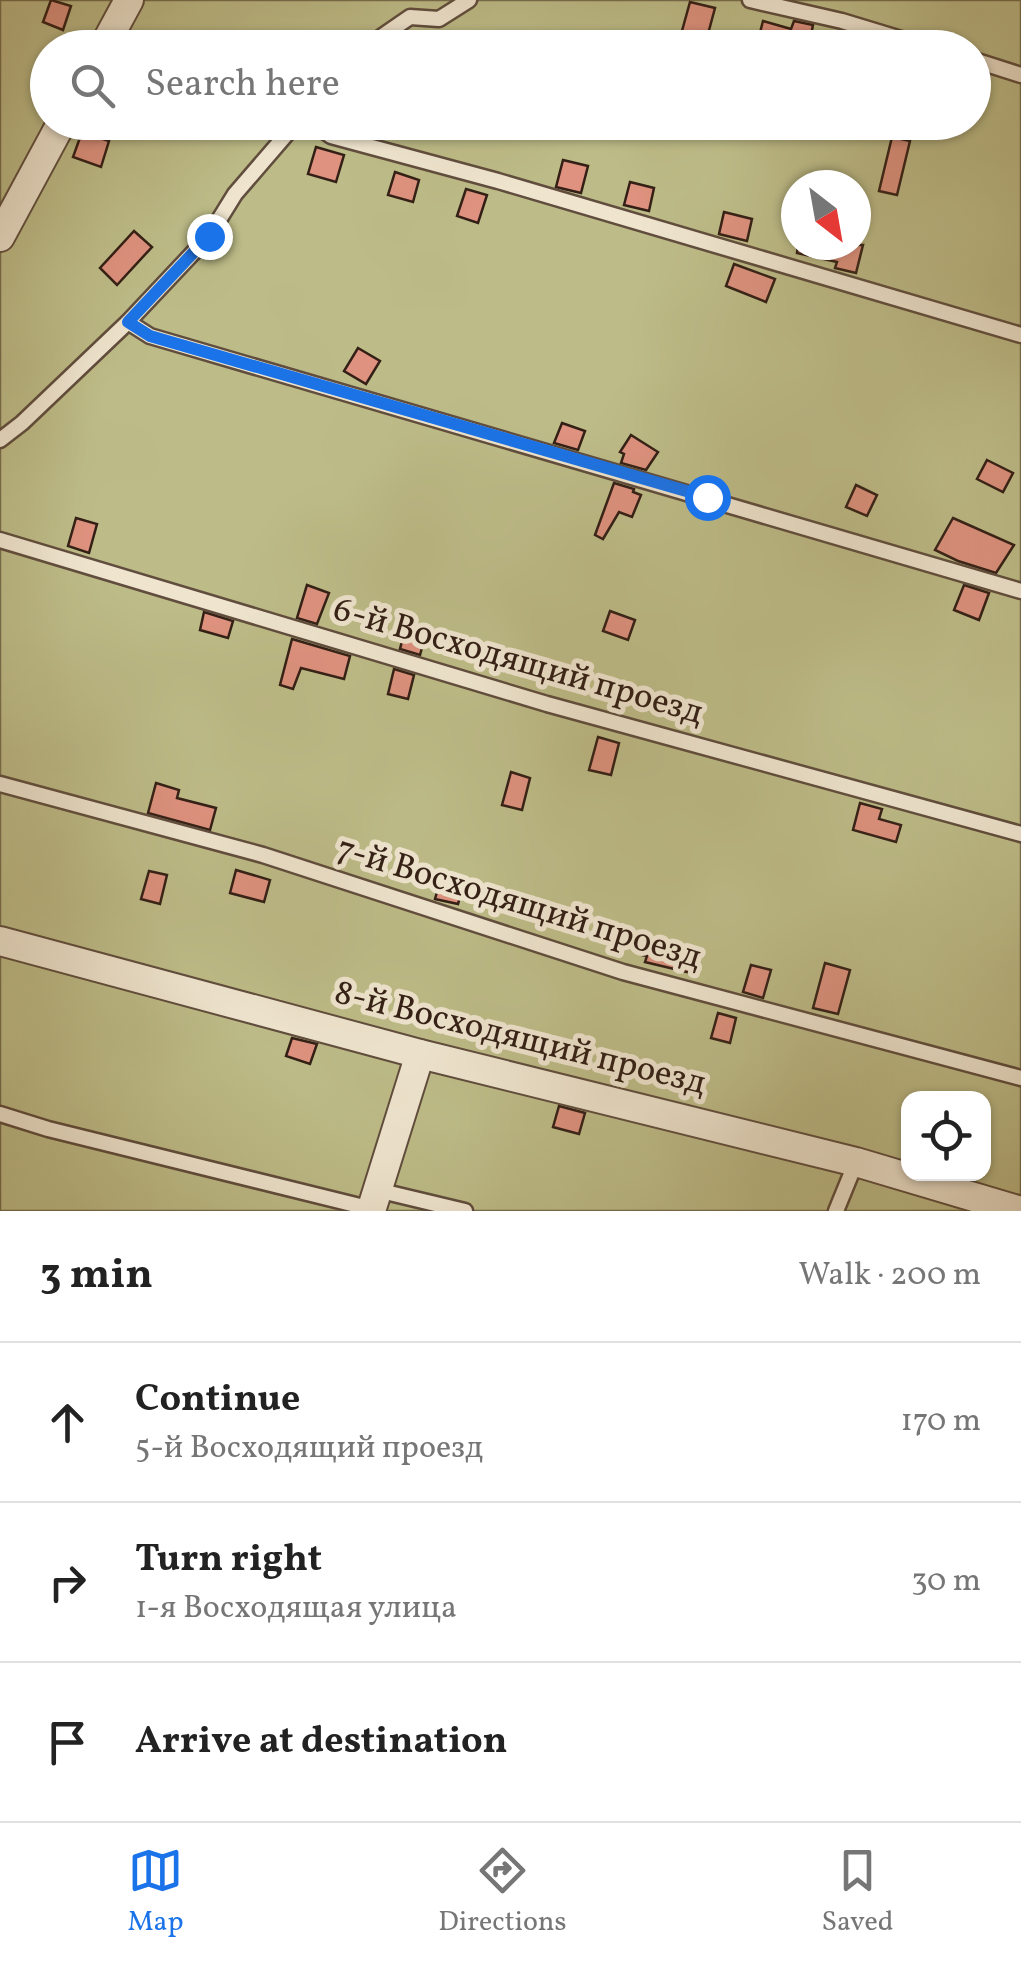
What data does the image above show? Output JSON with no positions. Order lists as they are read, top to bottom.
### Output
{
  "streets": {
    "street": ["8-й Восходящий проезд"],
    "lane": ["6-й Восходящий проезд", "7-й Восходящий проезд"]
  },
  "north": "bottom right",
  "page": {
    "search": "Search here",
    "heading": ["3 min", "Walk · 200 m"],
    "list": [
      ["Continue", "5-й Восходящий проезд", "170 m"],
      ["Turn right", "1-я Восходящая улица", "30 m"],
      "Arrive at destination"
    ],
    "nav": ["Map", "Directions", "Saved"]
  }
}
